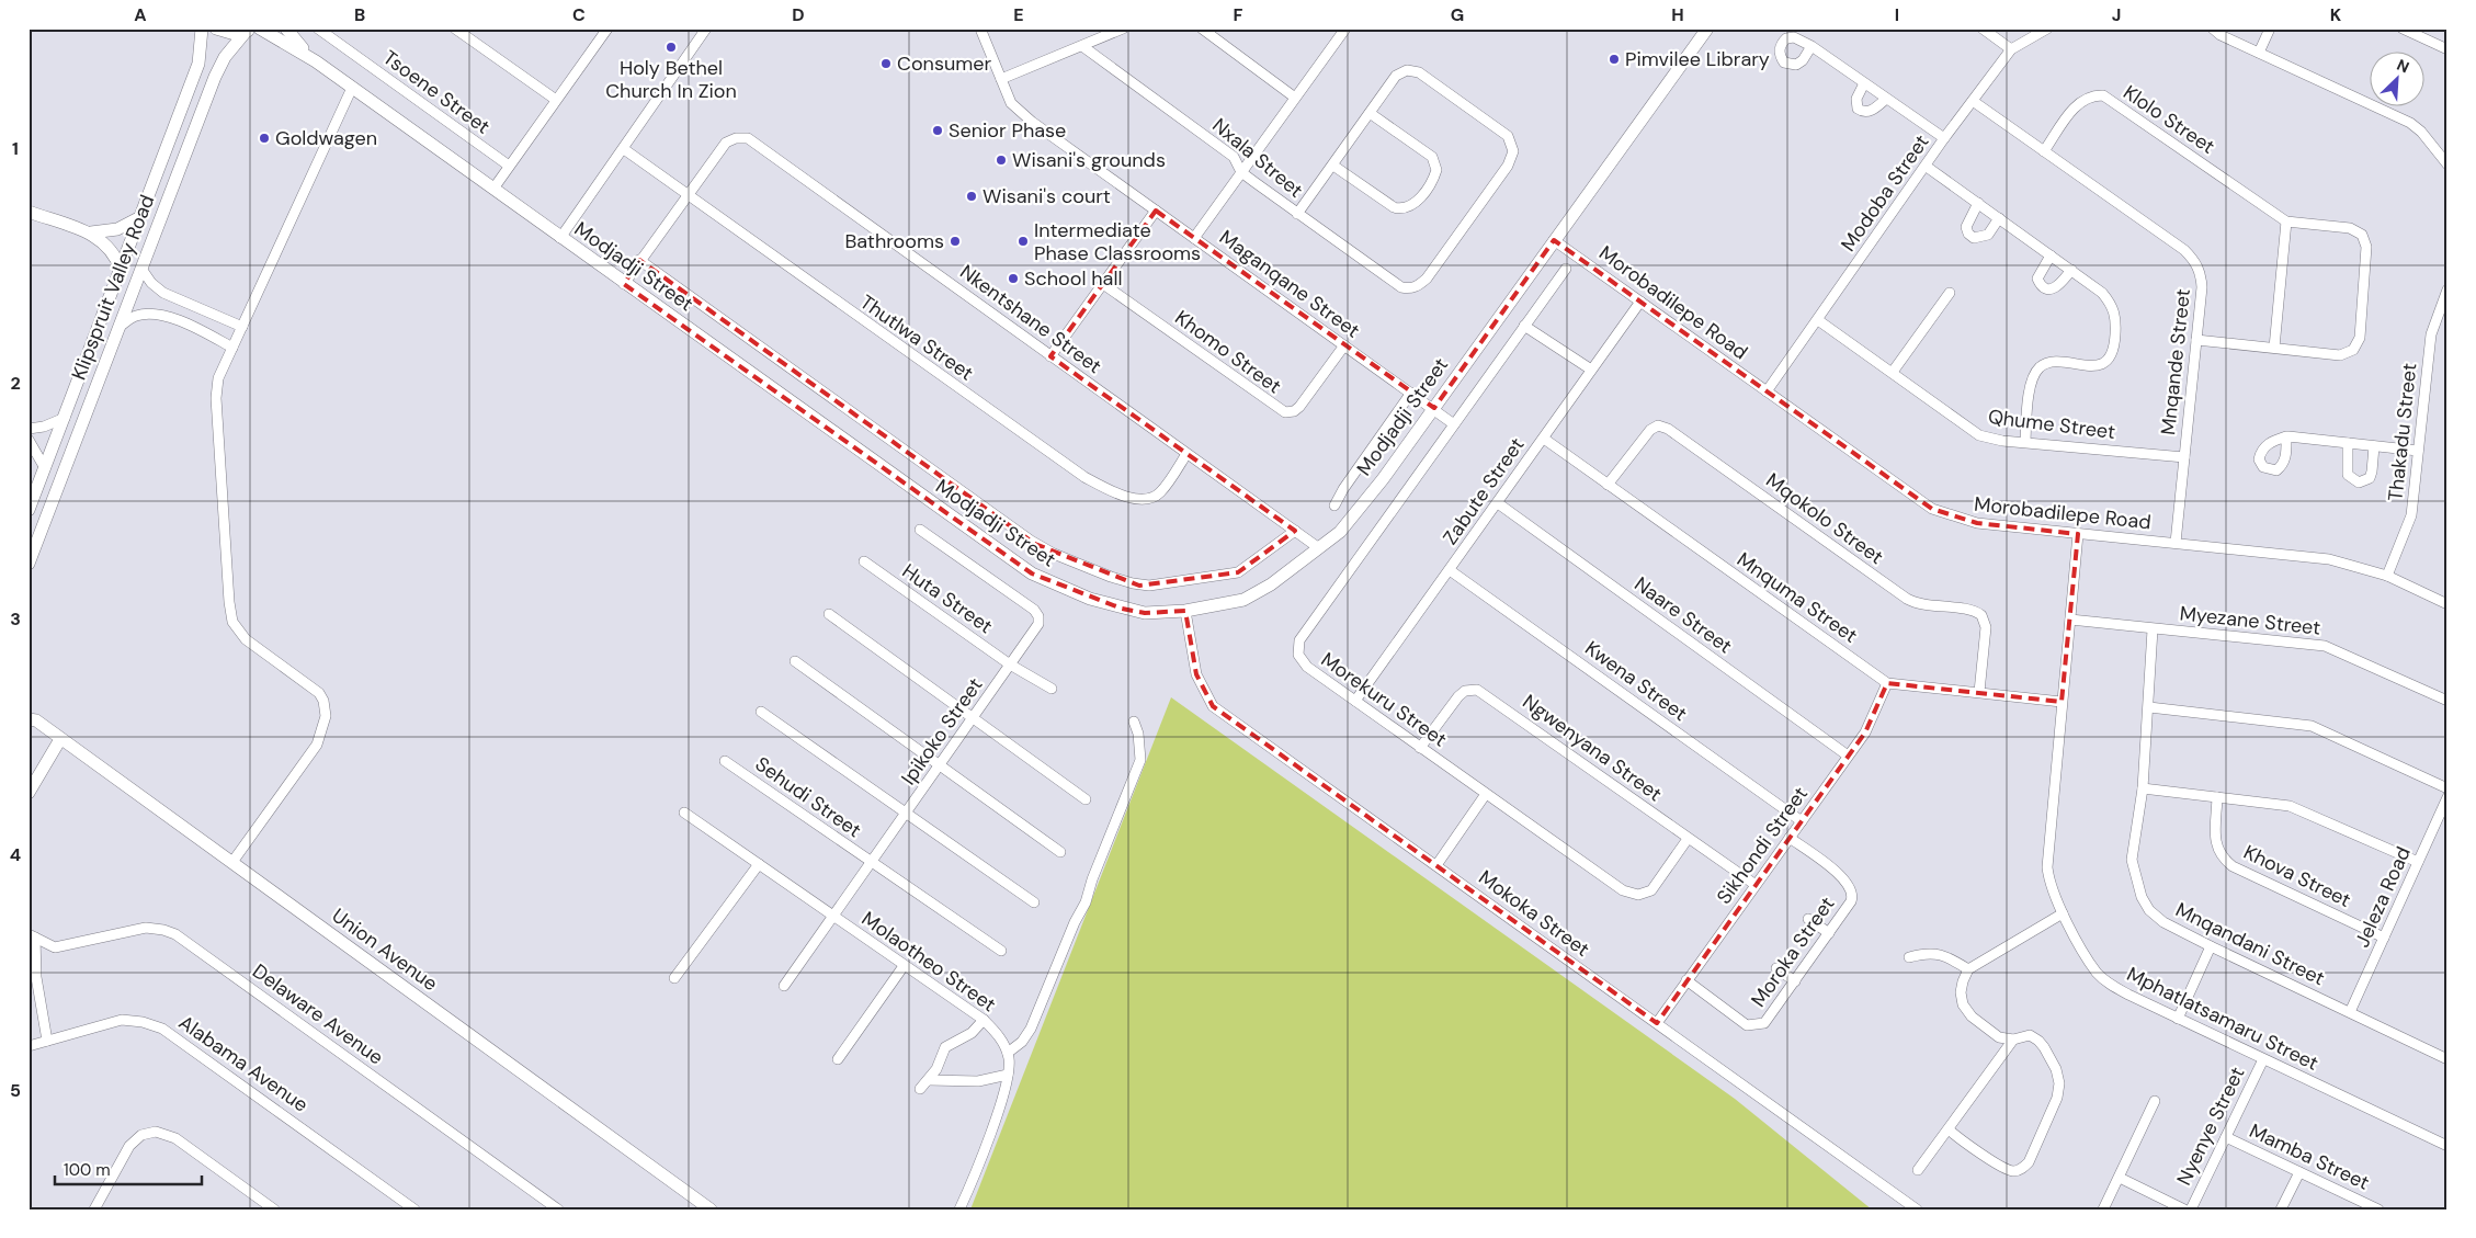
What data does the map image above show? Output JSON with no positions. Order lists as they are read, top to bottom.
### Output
{
  "streets": {
    "street": [
      "Tsoene Street",
      "Klolo Street",
      "Nxala Street",
      "Modoba Street",
      "Modjadji Street",
      "Maganqane Street",
      "Klipspruit Valley Road",
      "Morobadilepe Road",
      "Nkentshane Street",
      "Thutlwa Street",
      "Khomo Street",
      "Mnqande Street",
      "Qhume Street",
      "Thakadu Street",
      "Zabute Street",
      "Mqokolo Street",
      "Mnquma Street",
      "Huta Street",
      "Naare Street",
      "Myezane Street",
      "Kwena Street",
      "Morekuru Street",
      "Ipikoko Street",
      "Ngwenyana Street",
      "Sehudi Street",
      "Sikhondi Street",
      "Khova Street",
      "Jeleza Road",
      "Mokoka Street",
      "Mnqandani Street",
      "Union Avenue",
      "Moroka Street",
      "Molaotheo Street",
      "Delaware Avenue",
      "Mphatlatsamaru Street",
      "Alabama Avenue",
      "Nyenye Street",
      "Mamba Street"
    ]
  },
  "crossings": [
    ["Klolo Street", "Mnqande Street"],
    ["Modoba Street", "Morobadilepe Road"],
    ["Modoba Street", "Mnqande Street"],
    ["Modoba Street", "Qhume Street"],
    ["Modjadji Street", "Maganqane Street"],
    ["Modjadji Street", "Morobadilepe Road"],
    ["Modjadji Street", "Nkentshane Street"],
    ["Modjadji Street", "Mokoka Street"],
    ["Maganqane Street", "Khomo Street"],
    ["Maganqane Street", "Morekuru Street"],
    ["Morobadilepe Road", "Mnqande Street"],
    ["Morobadilepe Road", "Thakadu Street"],
    ["Morobadilepe Road", "Zabute Street"],
    ["Morobadilepe Road", "Mphatlatsamaru Street"],
    ["Nkentshane Street", "Thutlwa Street"],
    ["Mnqande Street", "Qhume Street"],
    ["Zabute Street", "Mnquma Street"],
    ["Zabute Street", "Naare Street"],
    ["Zabute Street", "Kwena Street"],
    ["Zabute Street", "Morekuru Street"],
    ["Mqokolo Street", "Mnquma Street"],
    ["Mnquma Street", "Sikhondi Street"],
    ["Huta Street", "Ipikoko Street"],
    ["Naare Street", "Sikhondi Street"],
    ["Myezane Street", "Mnqandani Street"],
    ["Myezane Street", "Mphatlatsamaru Street"],
    ["Kwena Street", "Sikhondi Street"],
    ["Morekuru Street", "Ngwenyana Street"],
    ["Ipikoko Street", "Sehudi Street"],
    ["Ipikoko Street", "Molaotheo Street"],
    ["Ngwenyana Street", "Sikhondi Street"],
    ["Sikhondi Street", "Mokoka Street"],
    ["Sikhondi Street", "Moroka Street"],
    ["Khova Street", "Jeleza Road"],
    ["Jeleza Road", "Mnqandani Street"],
    ["Delaware Avenue", "Alabama Avenue"],
    ["Mphatlatsamaru Street", "Nyenye Street"],
    ["Nyenye Street", "Mamba Street"]
  ],
  "places": [
    "Holy Bethel Church In Zion",
    "Pimvilee Library",
    "Consumer",
    "Senior Phase",
    "Goldwagen",
    "Wisani's grounds",
    "Wisani's court",
    "Bathrooms",
    "Intermediate Phase Classrooms",
    "School hall"
  ],
  "scale_bar": "100 m",
  "north": "top right",
  "grid": {
    "columns": [
      "A",
      "B",
      "C",
      "D",
      "E",
      "F",
      "G",
      "H",
      "I",
      "J",
      "K"
    ],
    "rows": [
      "1",
      "2",
      "3",
      "4",
      "5"
    ]
  }
}
